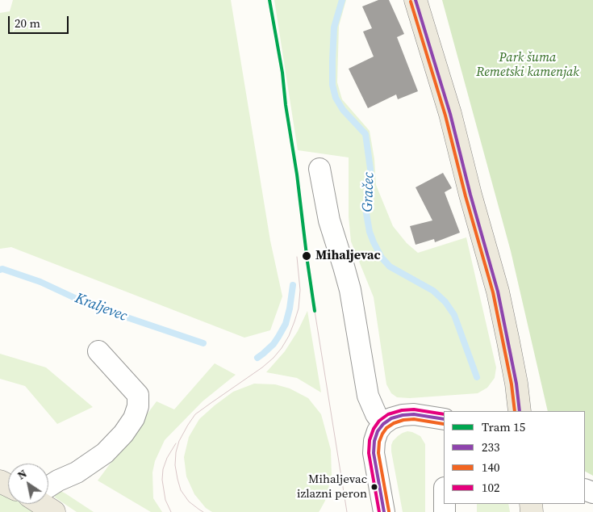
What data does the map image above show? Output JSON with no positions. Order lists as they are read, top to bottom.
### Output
{
  "water": ["Gračec", "Kraljevec"],
  "parks": ["Park šuma Remetski kamenjak"],
  "places": ["Mihaljevac", "Mihaljevac izlazni peron"],
  "lines": [
    "tram line 15",
    "transit line 233",
    "transit line 140",
    "transit line 102"
  ],
  "legend": [
    "Tram 15",
    "233",
    "140",
    "102"
  ],
  "scale_bar": "20 m",
  "north": "top left"
}
